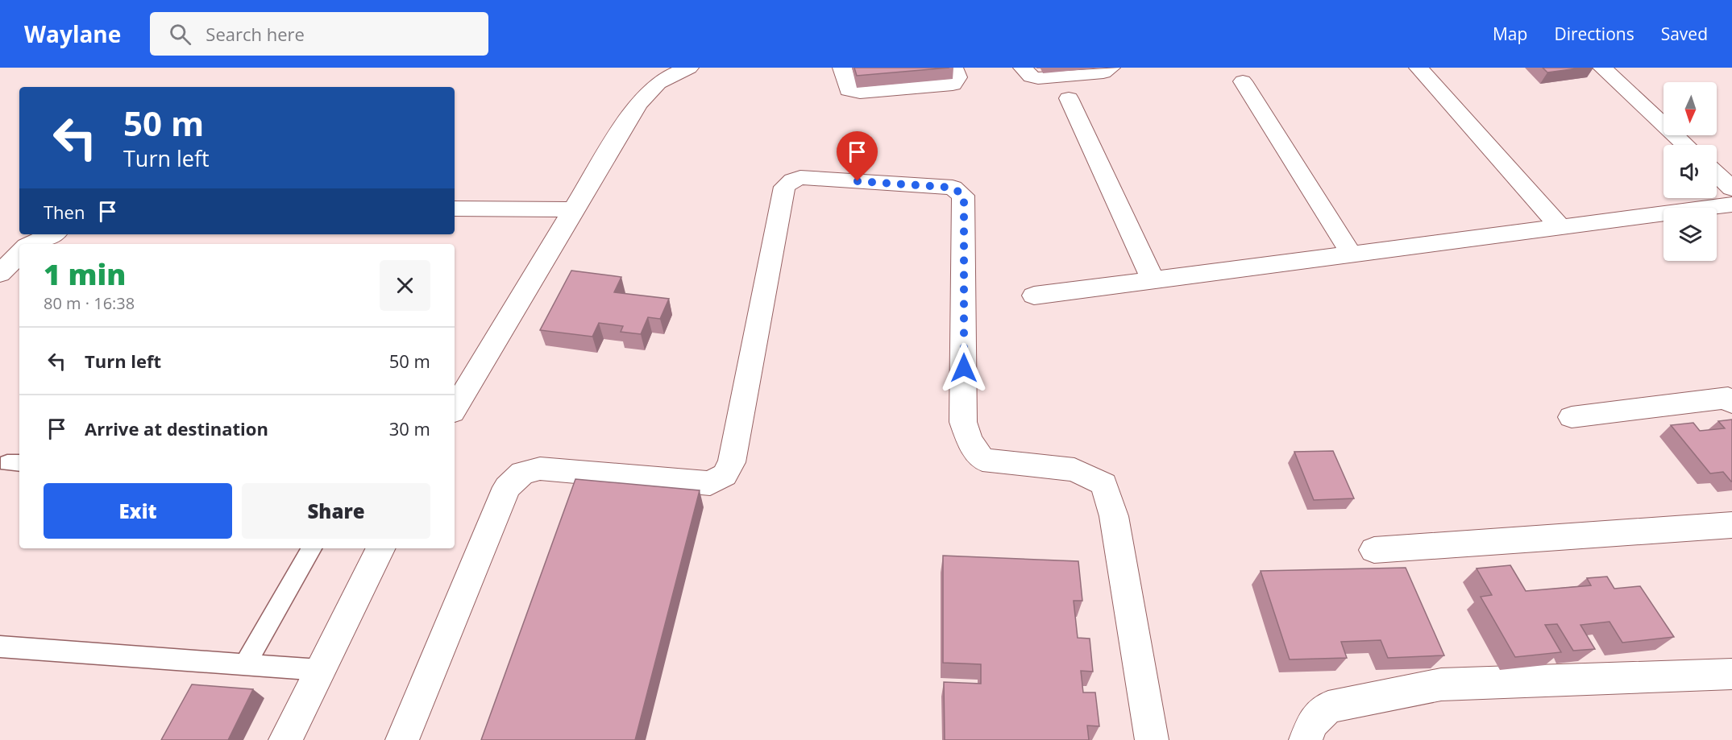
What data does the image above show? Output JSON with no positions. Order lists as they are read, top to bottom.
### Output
{
  "north": "bottom",
  "page": {
    "header": "Waylane",
    "search": "Search here",
    "nav": ["Map", "Directions", "Saved"],
    "turn": ["50 m", "Turn left"],
    "then": "Then",
    "heading": ["1 min", "80 m · 16:38"],
    "list": [
      {
        "name": "Turn left",
        "value": "50 m"
      },
      {
        "name": "Arrive at destination",
        "value": "30 m"
      }
    ],
    "buttons": ["Exit", "Share"]
  }
}
